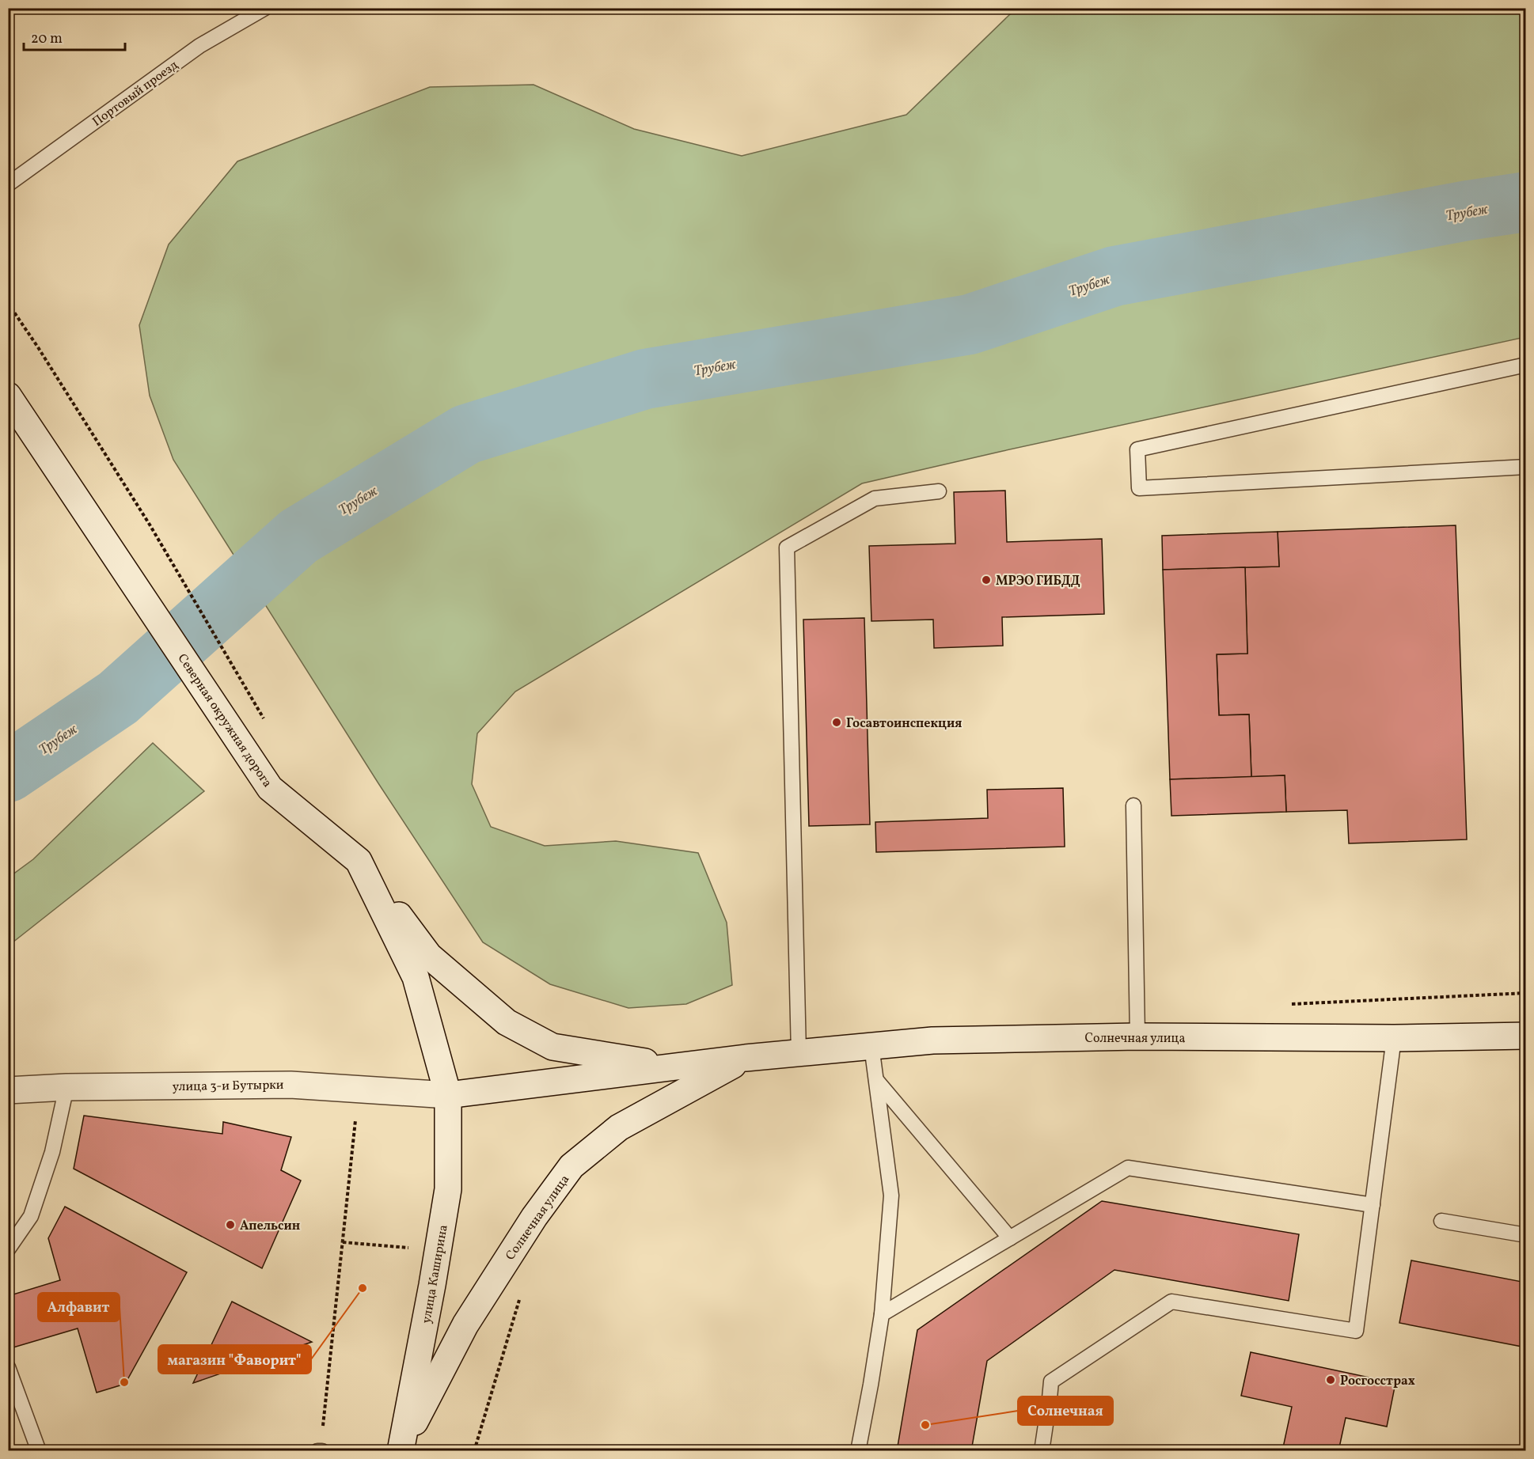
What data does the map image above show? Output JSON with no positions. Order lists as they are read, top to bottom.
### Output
{
  "streets": {
    "main road": [
      "Северная окружная дорога",
      "Солнечная улица",
      "улица 3-и Бутырки",
      "улица Каширина"
    ],
    "lane": ["Портовый проезд"]
  },
  "crossings": [
    ["Северная окружная дорога", "Солнечная улица"],
    ["Северная окружная дорога", "улица 3-и Бутырки"],
    ["Северная окружная дорога", "улица Каширина"],
    ["Солнечная улица", "улица 3-и Бутырки"],
    ["Солнечная улица", "улица Каширина"],
    ["улица 3-и Бутырки", "улица Каширина"]
  ],
  "water": ["Трубеж"],
  "places": [
    "МРЭО ГИБДД",
    "Госавтоинспекция",
    "Апельсин",
    "магазин \"Фаворит\"",
    "Росгосстрах",
    "Алфавит",
    "Солнечная"
  ],
  "scale_bar": "20 m"
}
